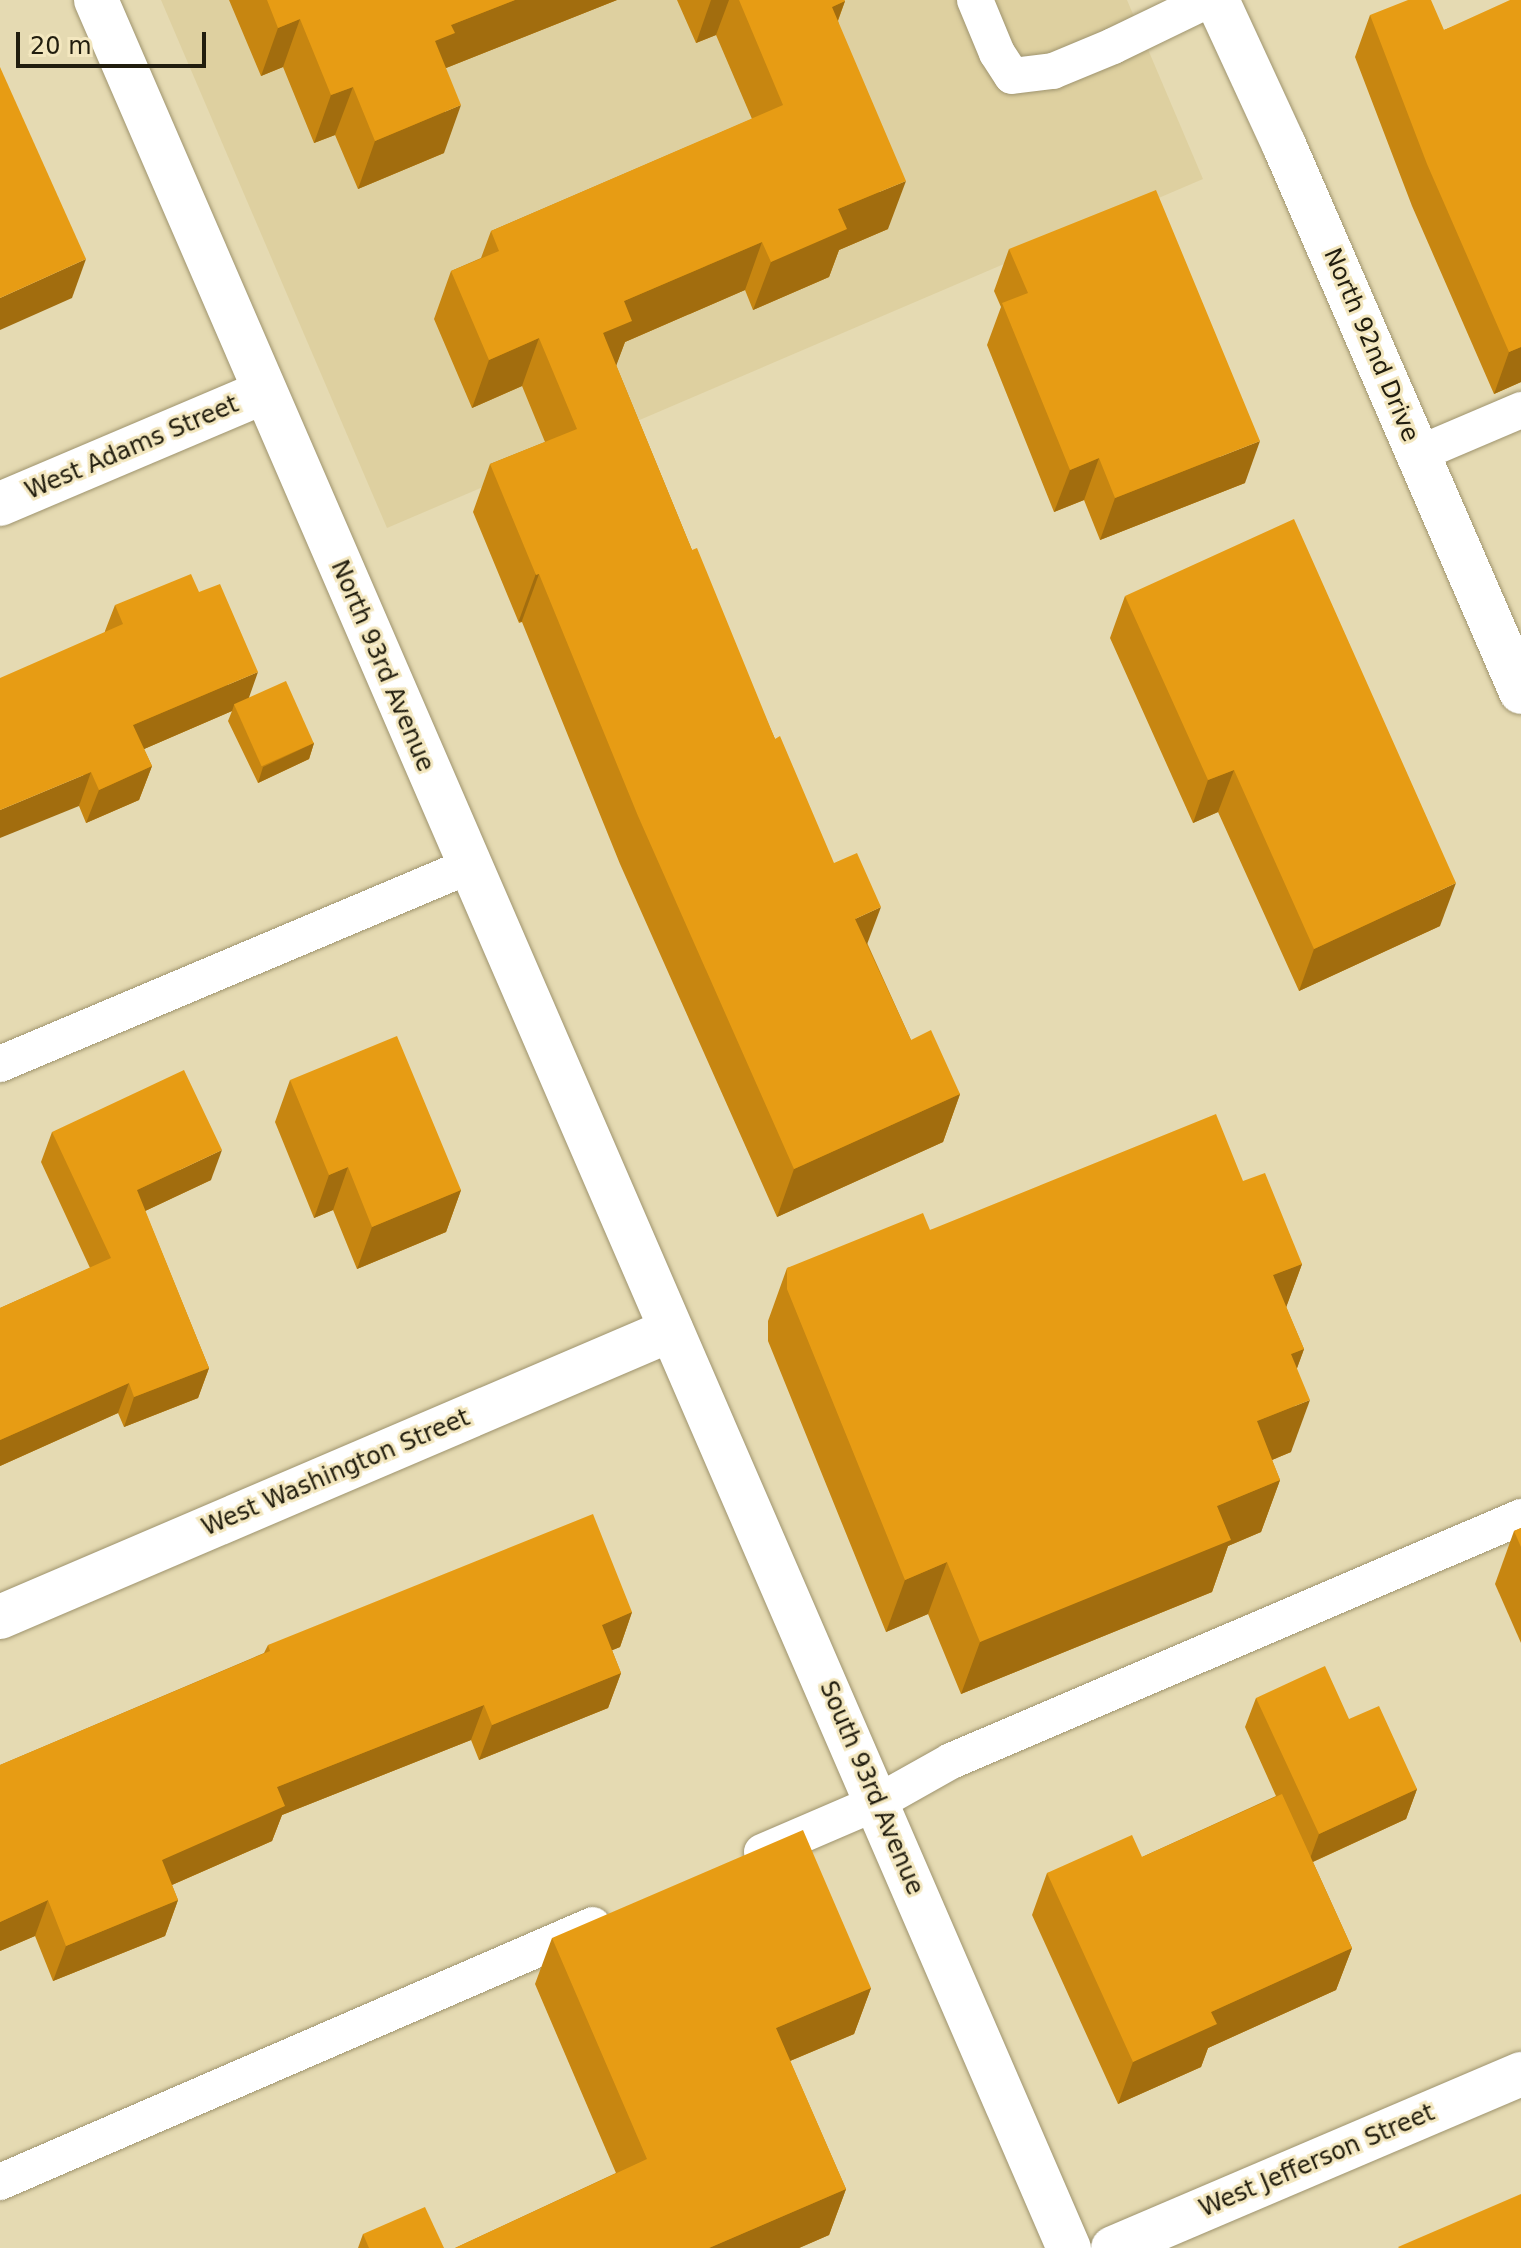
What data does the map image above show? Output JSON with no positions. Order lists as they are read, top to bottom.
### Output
{
  "streets": {
    "street": [
      "North 92nd Drive",
      "West Adams Street",
      "North 93rd Avenue",
      "West Washington Street",
      "South 93rd Avenue",
      "West Jefferson Street"
    ]
  },
  "crossings": [
    ["West Adams Street", "North 93rd Avenue"],
    ["North 93rd Avenue", "West Washington Street"],
    ["North 93rd Avenue", "South 93rd Avenue"],
    ["West Washington Street", "South 93rd Avenue"]
  ],
  "scale_bar": "20 m"
}
